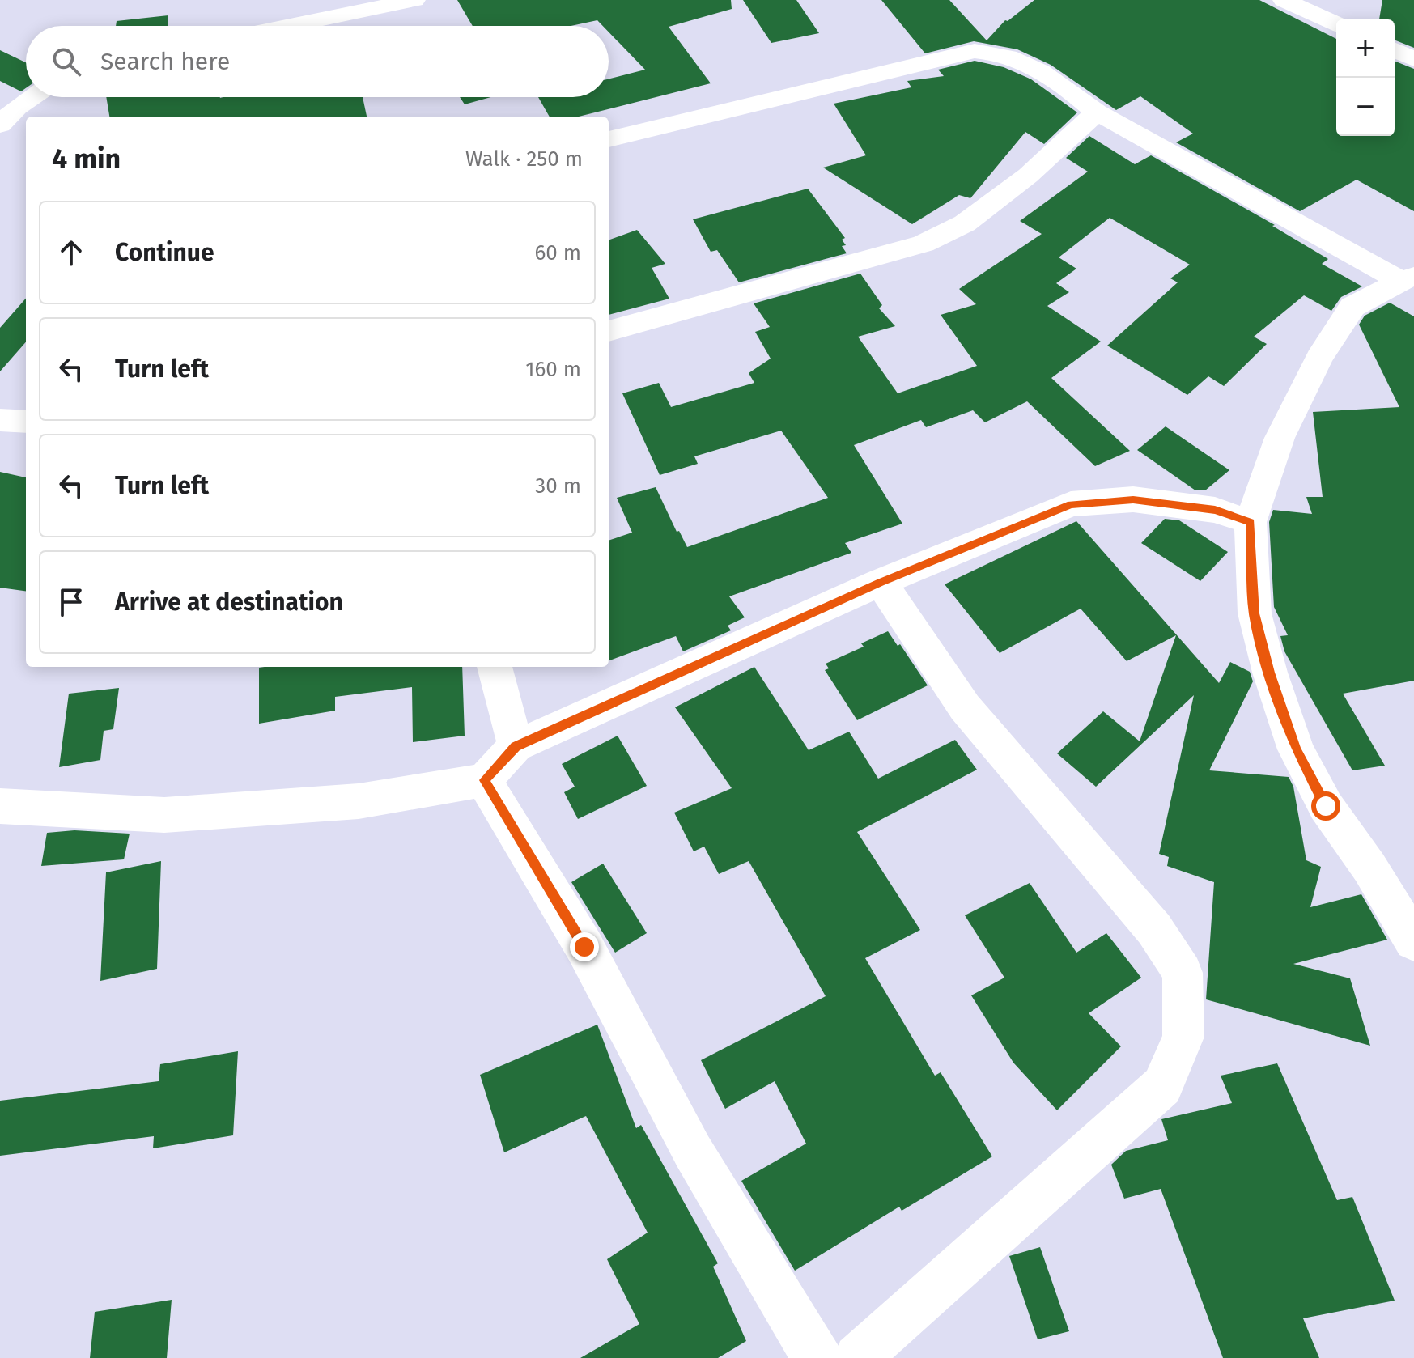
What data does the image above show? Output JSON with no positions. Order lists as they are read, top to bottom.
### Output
{
  "page": {
    "map_buttons": ["+", "−"],
    "search": "Search here",
    "heading": ["4 min", "Walk · 250 m"],
    "list": [
      ["Continue", "60 m"],
      ["Turn left", "160 m"],
      ["Turn left", "30 m"],
      "Arrive at destination"
    ]
  }
}
